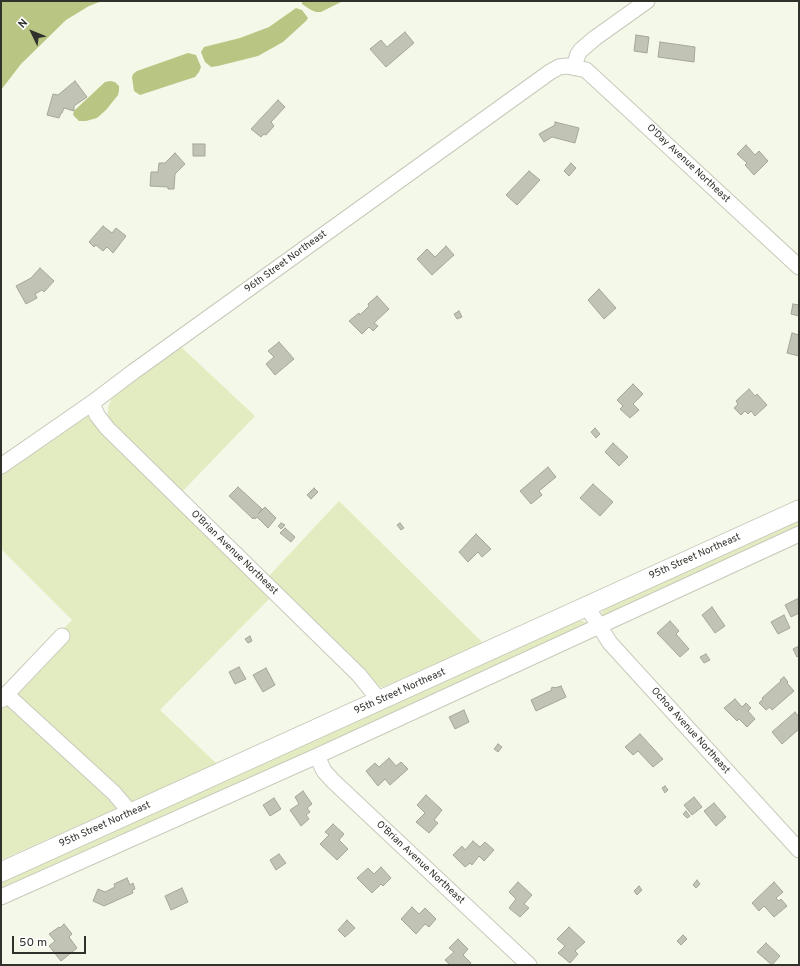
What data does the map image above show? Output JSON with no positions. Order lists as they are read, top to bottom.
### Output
{
  "streets": {
    "main road": ["95th Street Northeast"],
    "street": [
      "O'Day Avenue Northeast",
      "96th Street Northeast",
      "O'Brian Avenue Northeast",
      "Ochoa Avenue Northeast"
    ]
  },
  "crossings": [
    ["O'Day Avenue Northeast", "96th Street Northeast"],
    ["96th Street Northeast", "O'Brian Avenue Northeast"],
    ["O'Brian Avenue Northeast", "95th Street Northeast"],
    ["95th Street Northeast", "Ochoa Avenue Northeast"]
  ],
  "scale_bar": "50 m",
  "north": "top left"
}
